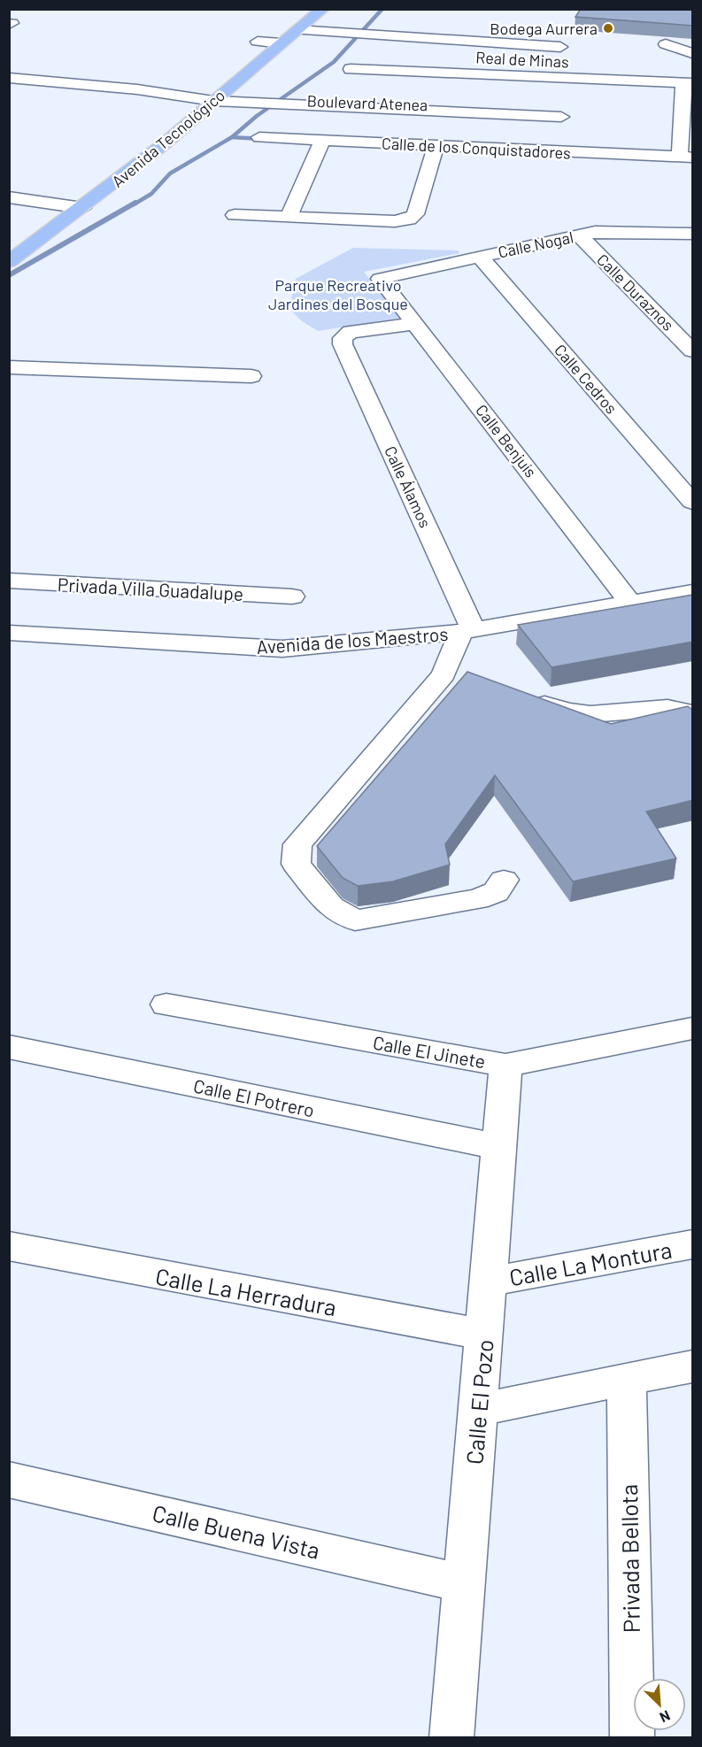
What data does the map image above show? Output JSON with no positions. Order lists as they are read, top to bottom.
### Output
{
  "streets": {
    "main road": ["Avenida Tecnológico"],
    "street": [
      "Real de Minas",
      "Boulevard Atenea",
      "Calle de los Conquistadores",
      "Calle Nogal",
      "Calle Duraznos",
      "Calle Cedros",
      "Calle Benjuís",
      "Calle Álamos",
      "Privada Villa Guadalupe",
      "Avenida de los Maestros",
      "Calle El Jinete",
      "Calle El Potrero",
      "Calle La Montura",
      "Calle La Herradura",
      "Calle El Pozo",
      "Calle Buena Vista",
      "Privada Bellota"
    ]
  },
  "crossings": [
    ["Real de Minas", "Boulevard Atenea"],
    ["Boulevard Atenea", "Avenida Tecnológico"],
    ["Calle Nogal", "Calle Duraznos"],
    ["Calle Nogal", "Calle Cedros"],
    ["Calle Nogal", "Calle Benjuís"],
    ["Calle Benjuís", "Calle Álamos"],
    ["Calle Benjuís", "Avenida de los Maestros"],
    ["Calle Álamos", "Avenida de los Maestros"],
    ["Calle El Jinete", "Calle El Pozo"],
    ["Calle El Potrero", "Calle El Pozo"],
    ["Calle La Montura", "Calle El Pozo"],
    ["Calle La Herradura", "Calle El Pozo"],
    ["Calle El Pozo", "Calle Buena Vista"]
  ],
  "parks": ["Parque Recreativo Jardines del Bosque"],
  "places": ["Bodega Aurrera"],
  "north": "bottom right"
}
